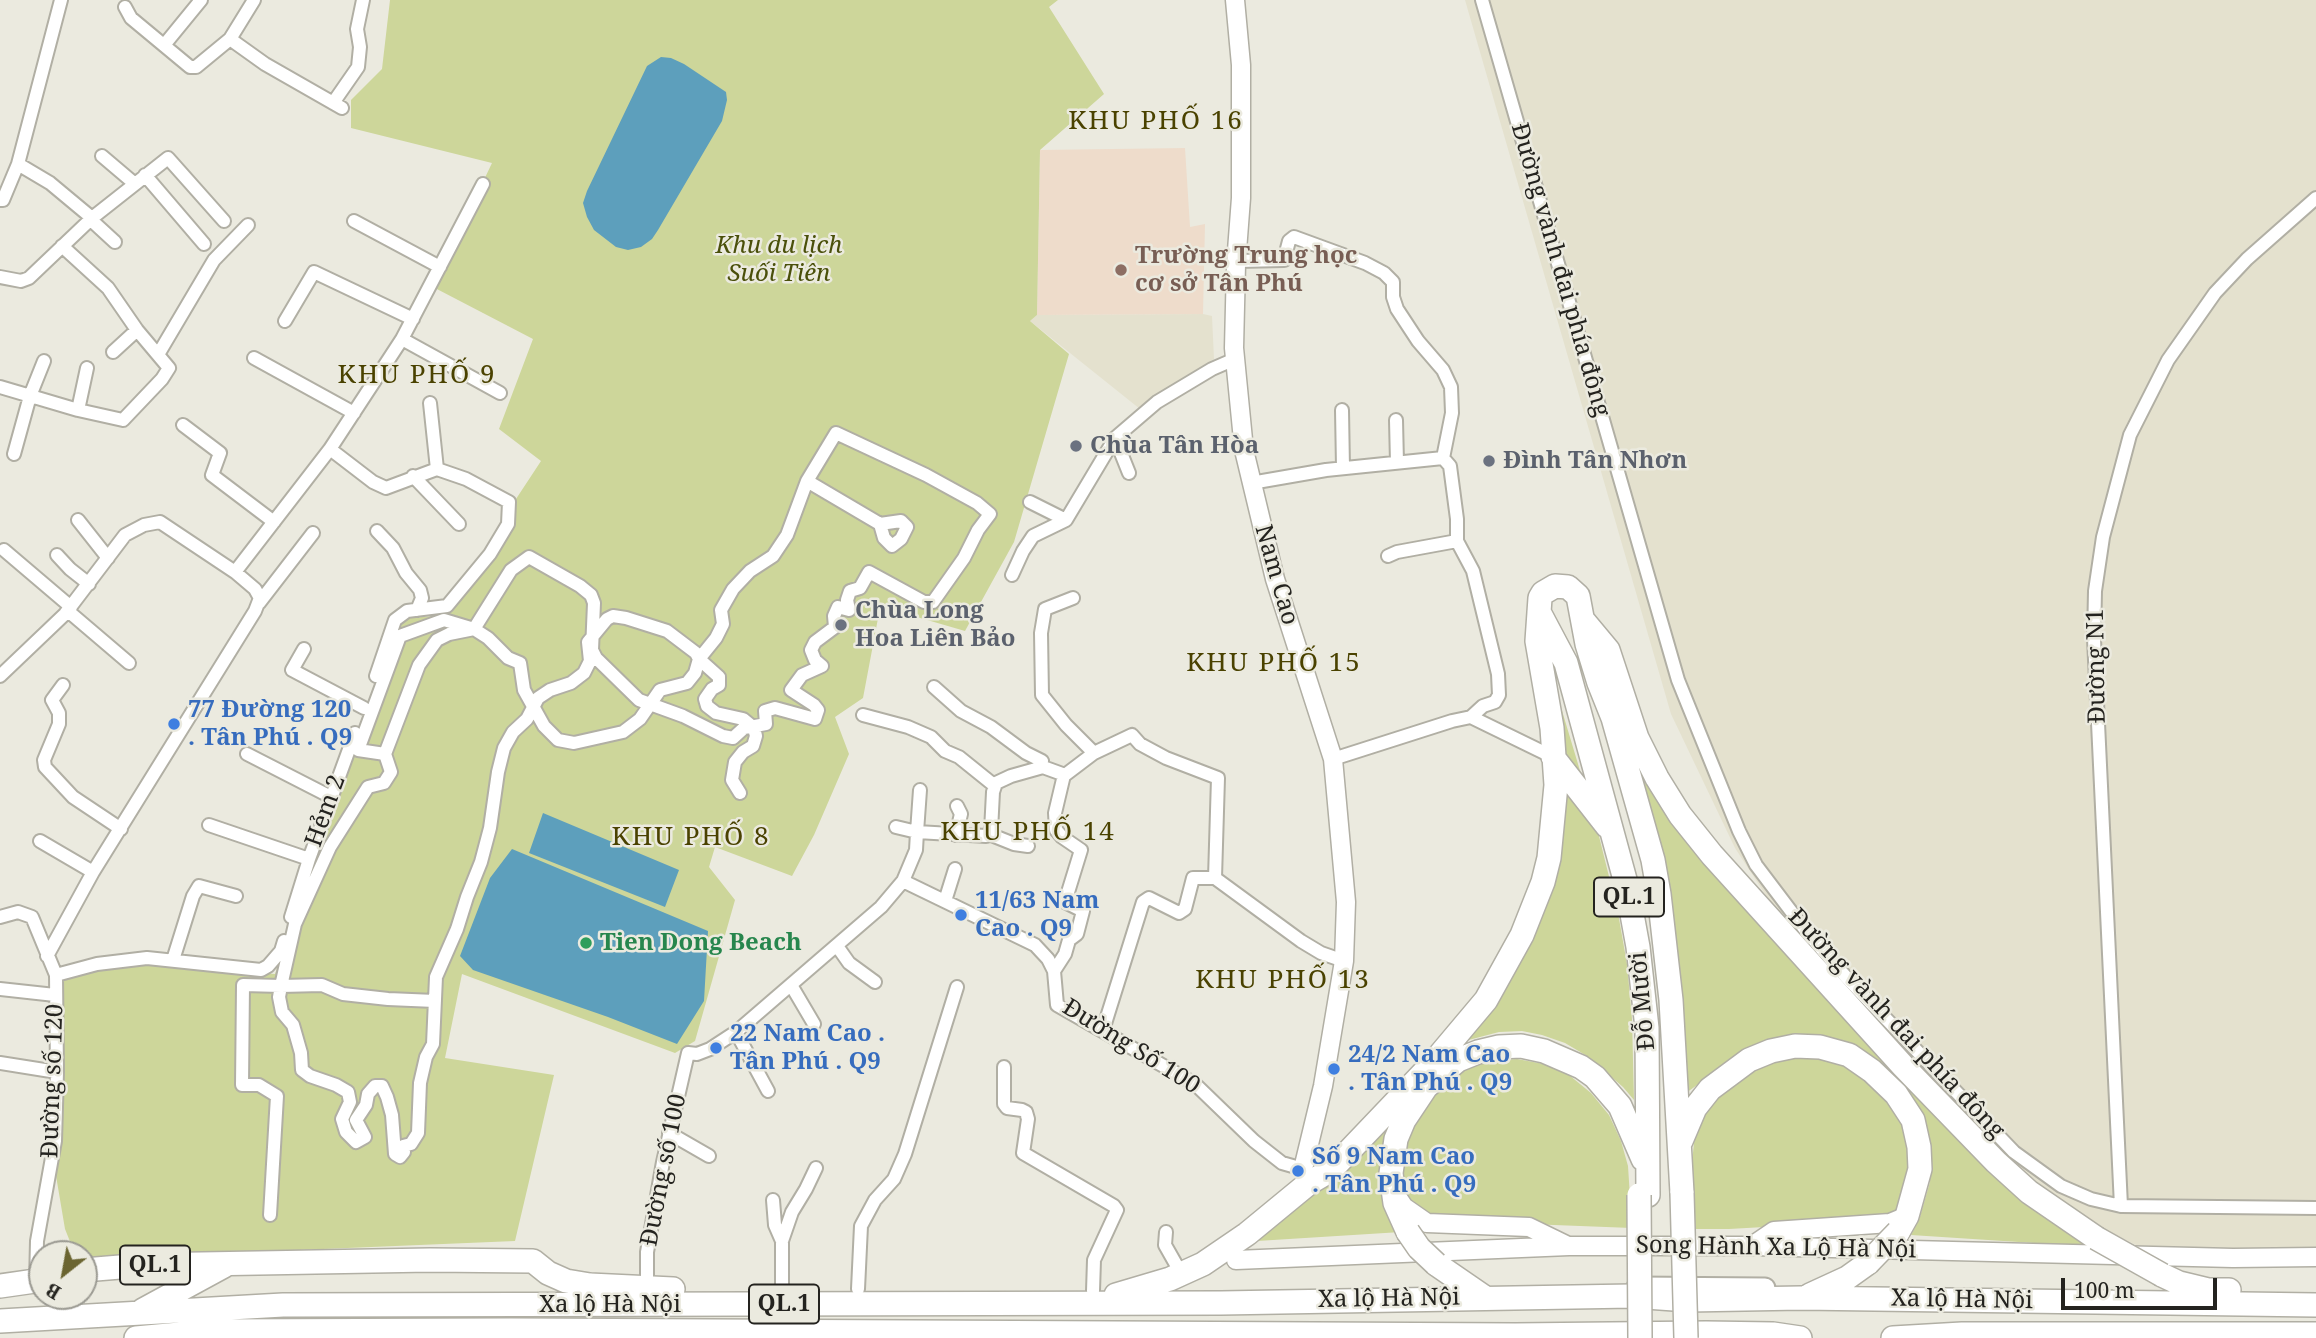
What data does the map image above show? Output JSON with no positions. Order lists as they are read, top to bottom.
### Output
{
  "streets": {
    "highway": ["QL.1", "Đỗ Mười", "Xa lộ Hà Nội"],
    "main road": ["Nam Cao", "Song Hành Xa Lộ Hà Nội"],
    "street": [
      "Đường vành đai phía đông",
      "Đường N1",
      "Hẻm 2",
      "Đường Số 100",
      "Đường số 120",
      "Đường số 100"
    ]
  },
  "crossings": [
    ["Đường vành đai phía đông", "Đường N1"],
    ["Nam Cao", "Đường Số 100"],
    ["Hẻm 2", "Đường số 120"],
    ["QL.1", "Đỗ Mười"],
    ["QL.1", "Xa lộ Hà Nội"],
    ["Đường số 100", "Xa lộ Hà Nội"]
  ],
  "districts": [
    "KHU PHỐ 16",
    "KHU PHỐ 9",
    "KHU PHỐ 15",
    "KHU PHỐ 14",
    "KHU PHỐ 8",
    "KHU PHỐ 13"
  ],
  "parks": ["Khu du lịch Suối Tiên"],
  "places": [
    "Trường Trung học cơ sở Tân Phú",
    "Chùa Tân Hòa",
    "Đình Tân Nhơn",
    "Chùa Long Hoa Liên Bảo",
    "77 Đường 120 . Tân Phú . Q9",
    "11/63 Nam Cao . Q9",
    "Tien Dong Beach",
    "22 Nam Cao . Tân Phú . Q9",
    "24/2 Nam Cao . Tân Phú . Q9",
    "Số 9 Nam Cao . Tân Phú . Q9"
  ],
  "scale_bar": "100 m",
  "north": "bottom left"
}
